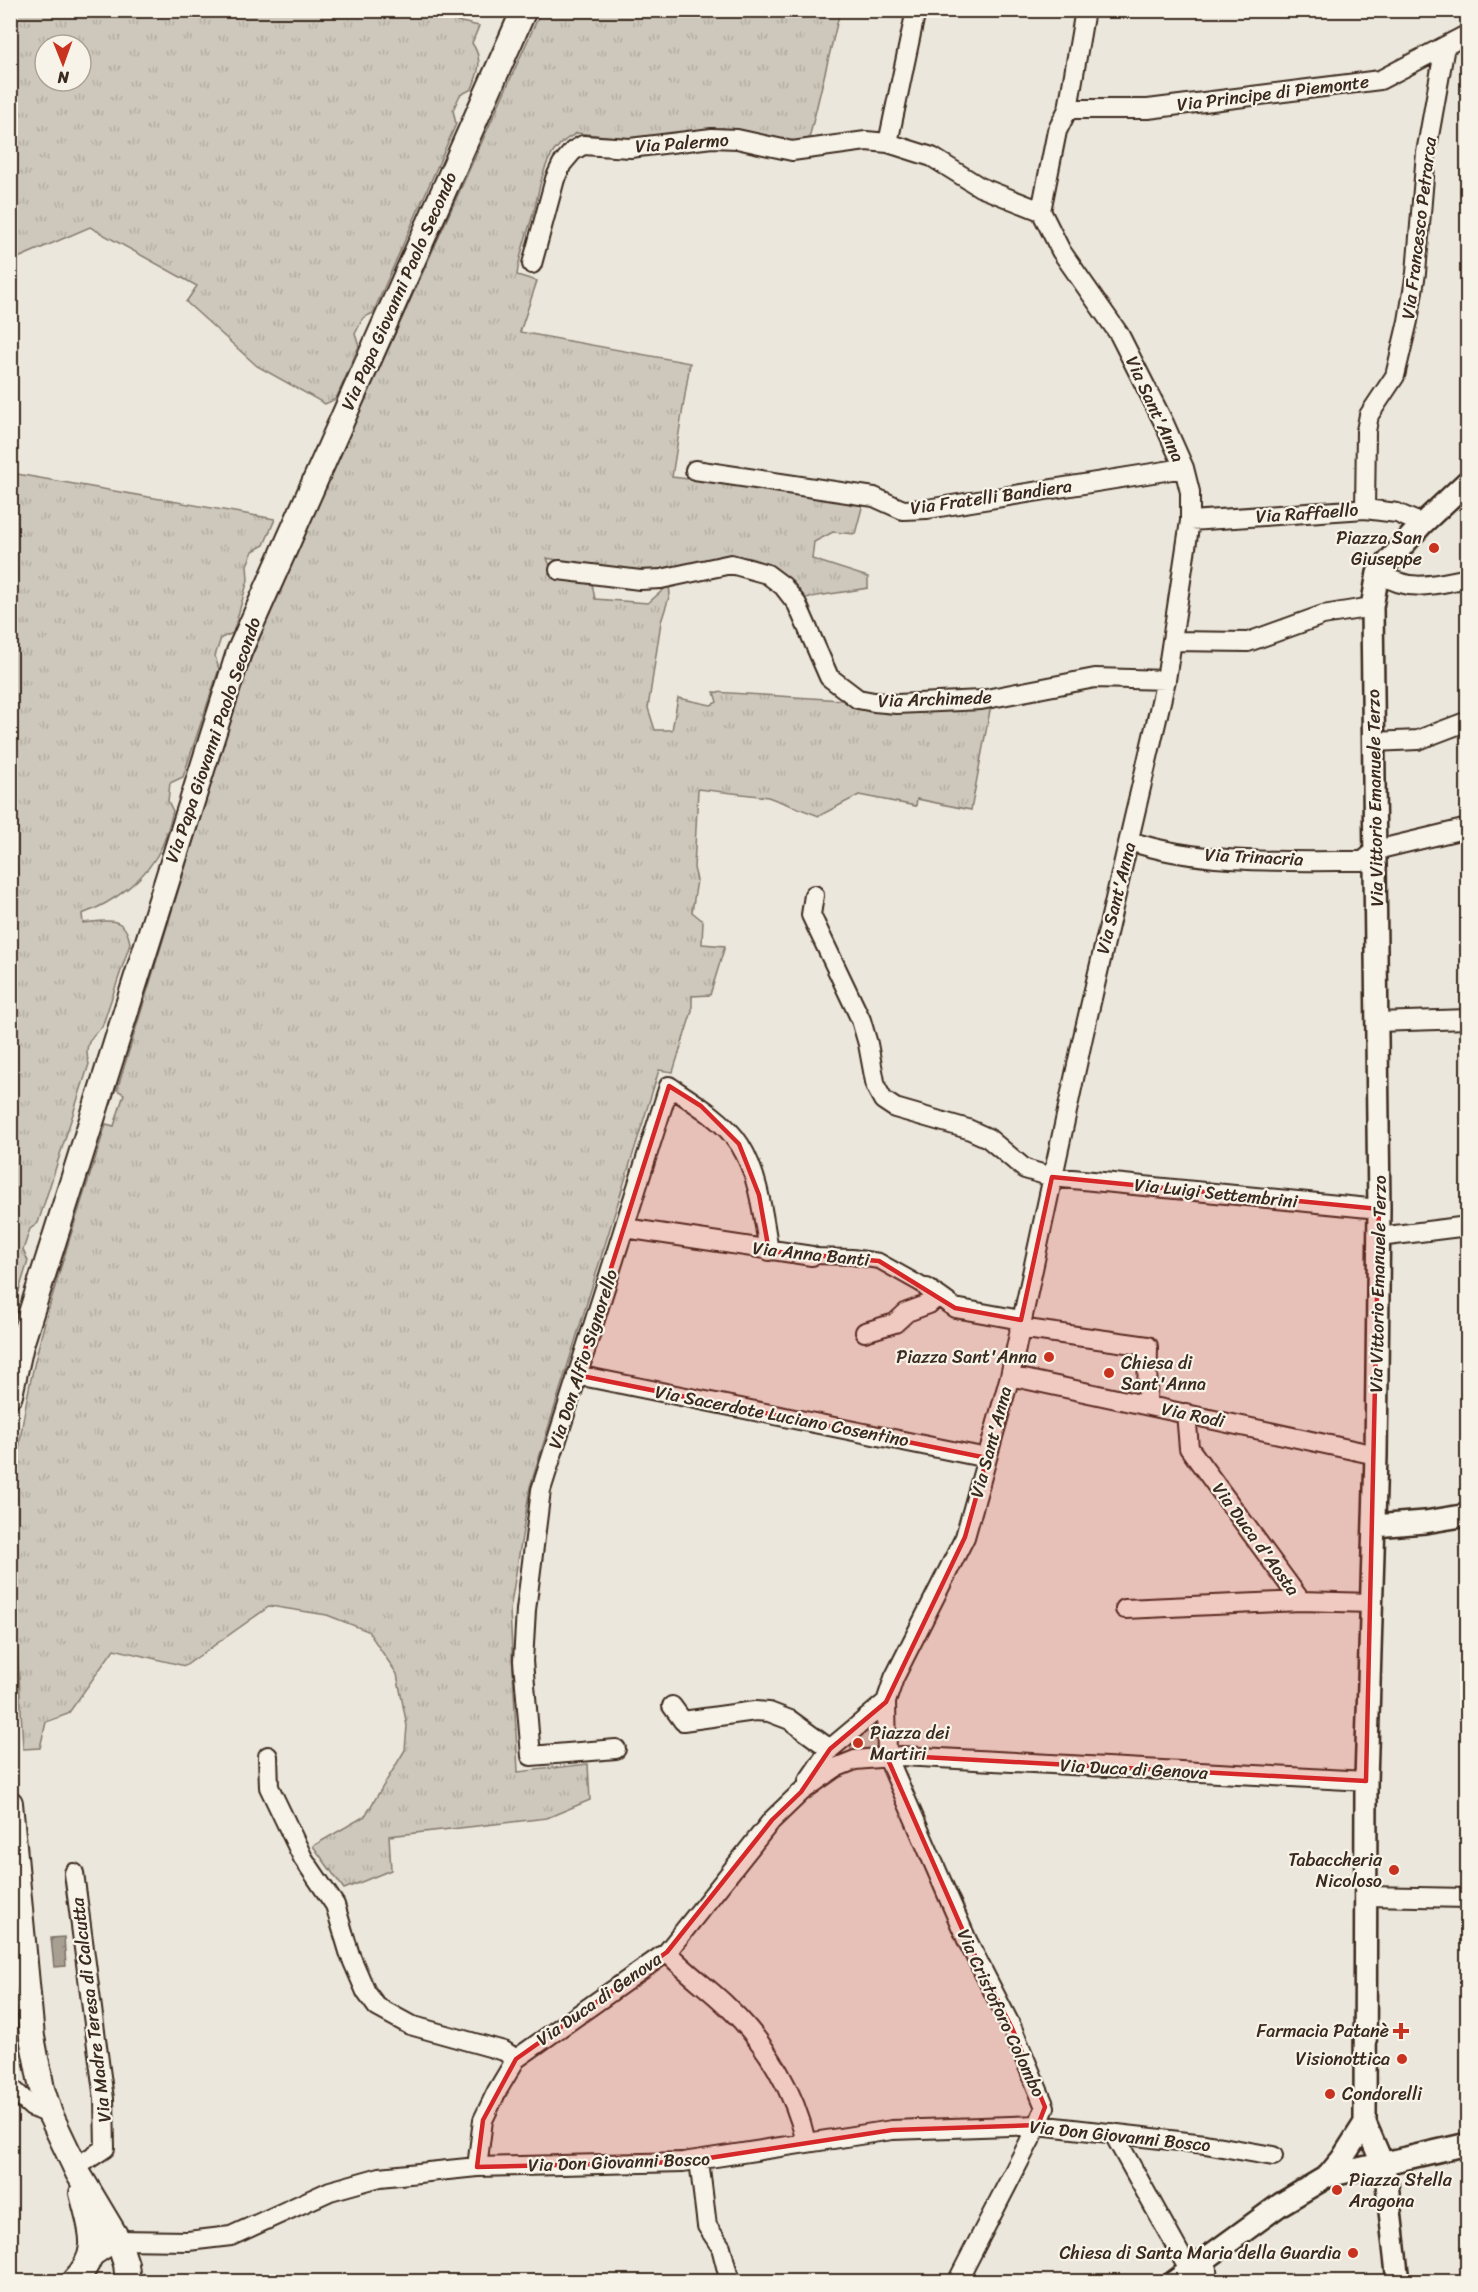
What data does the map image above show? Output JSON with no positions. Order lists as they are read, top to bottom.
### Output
{
  "streets": {
    "main road": ["Via Papa Giovanni Paolo Secondo"],
    "street": [
      "Via Principe di Piemonte",
      "Via Palermo",
      "Via Francesco Petrarca",
      "Via Sant'Anna",
      "Via Fratelli Bandiera",
      "Via Raffaello",
      "Via Archimede",
      "Via Vittorio Emanuele Terzo",
      "Via Trinacria",
      "Via Luigi Settembrini",
      "Via Anna Banti",
      "Via Don Alfio Signorello",
      "Via Rodi",
      "Via Sacerdote Luciano Cosentino",
      "Via Duca d'Aosta",
      "Via Duca di Genova",
      "Via Madre Teresa di Calcutta",
      "Via Cristoforo Colombo",
      "Via Don Giovanni Bosco"
    ]
  },
  "crossings": [
    ["Via Principe di Piemonte", "Via Francesco Petrarca"],
    ["Via Palermo", "Via Sant'Anna"],
    ["Via Francesco Petrarca", "Via Raffaello"],
    ["Via Sant'Anna", "Via Fratelli Bandiera"],
    ["Via Sant'Anna", "Via Raffaello"],
    ["Via Sant'Anna", "Via Archimede"],
    ["Via Sant'Anna", "Via Trinacria"],
    ["Via Sant'Anna", "Via Luigi Settembrini"],
    ["Via Sant'Anna", "Via Anna Banti"],
    ["Via Sant'Anna", "Via Rodi"],
    ["Via Sant'Anna", "Via Sacerdote Luciano Cosentino"],
    ["Via Vittorio Emanuele Terzo", "Via Trinacria"],
    ["Via Vittorio Emanuele Terzo", "Via Luigi Settembrini"],
    ["Via Vittorio Emanuele Terzo", "Via Rodi"],
    ["Via Vittorio Emanuele Terzo", "Via Duca d'Aosta"],
    ["Via Vittorio Emanuele Terzo", "Via Duca di Genova"],
    ["Via Anna Banti", "Via Don Alfio Signorello"],
    ["Via Anna Banti", "Via Rodi"],
    ["Via Don Alfio Signorello", "Via Sacerdote Luciano Cosentino"],
    ["Via Rodi", "Via Duca d'Aosta"],
    ["Via Duca di Genova", "Via Cristoforo Colombo"],
    ["Via Duca di Genova", "Via Don Giovanni Bosco"],
    ["Via Cristoforo Colombo", "Via Don Giovanni Bosco"]
  ],
  "places": {
    "other": [
      "Piazza San Giuseppe",
      "Piazza Sant'Anna",
      "Chiesa di Sant'Anna",
      "Piazza dei Martiri",
      "Tabaccheria Nicoloso",
      "Visionottica",
      "Condorelli",
      "Piazza Stella Aragona",
      "Chiesa di Santa Maria della Guardia"
    ],
    "health": ["Farmacia Patanè"]
  },
  "north": "bottom"
}
